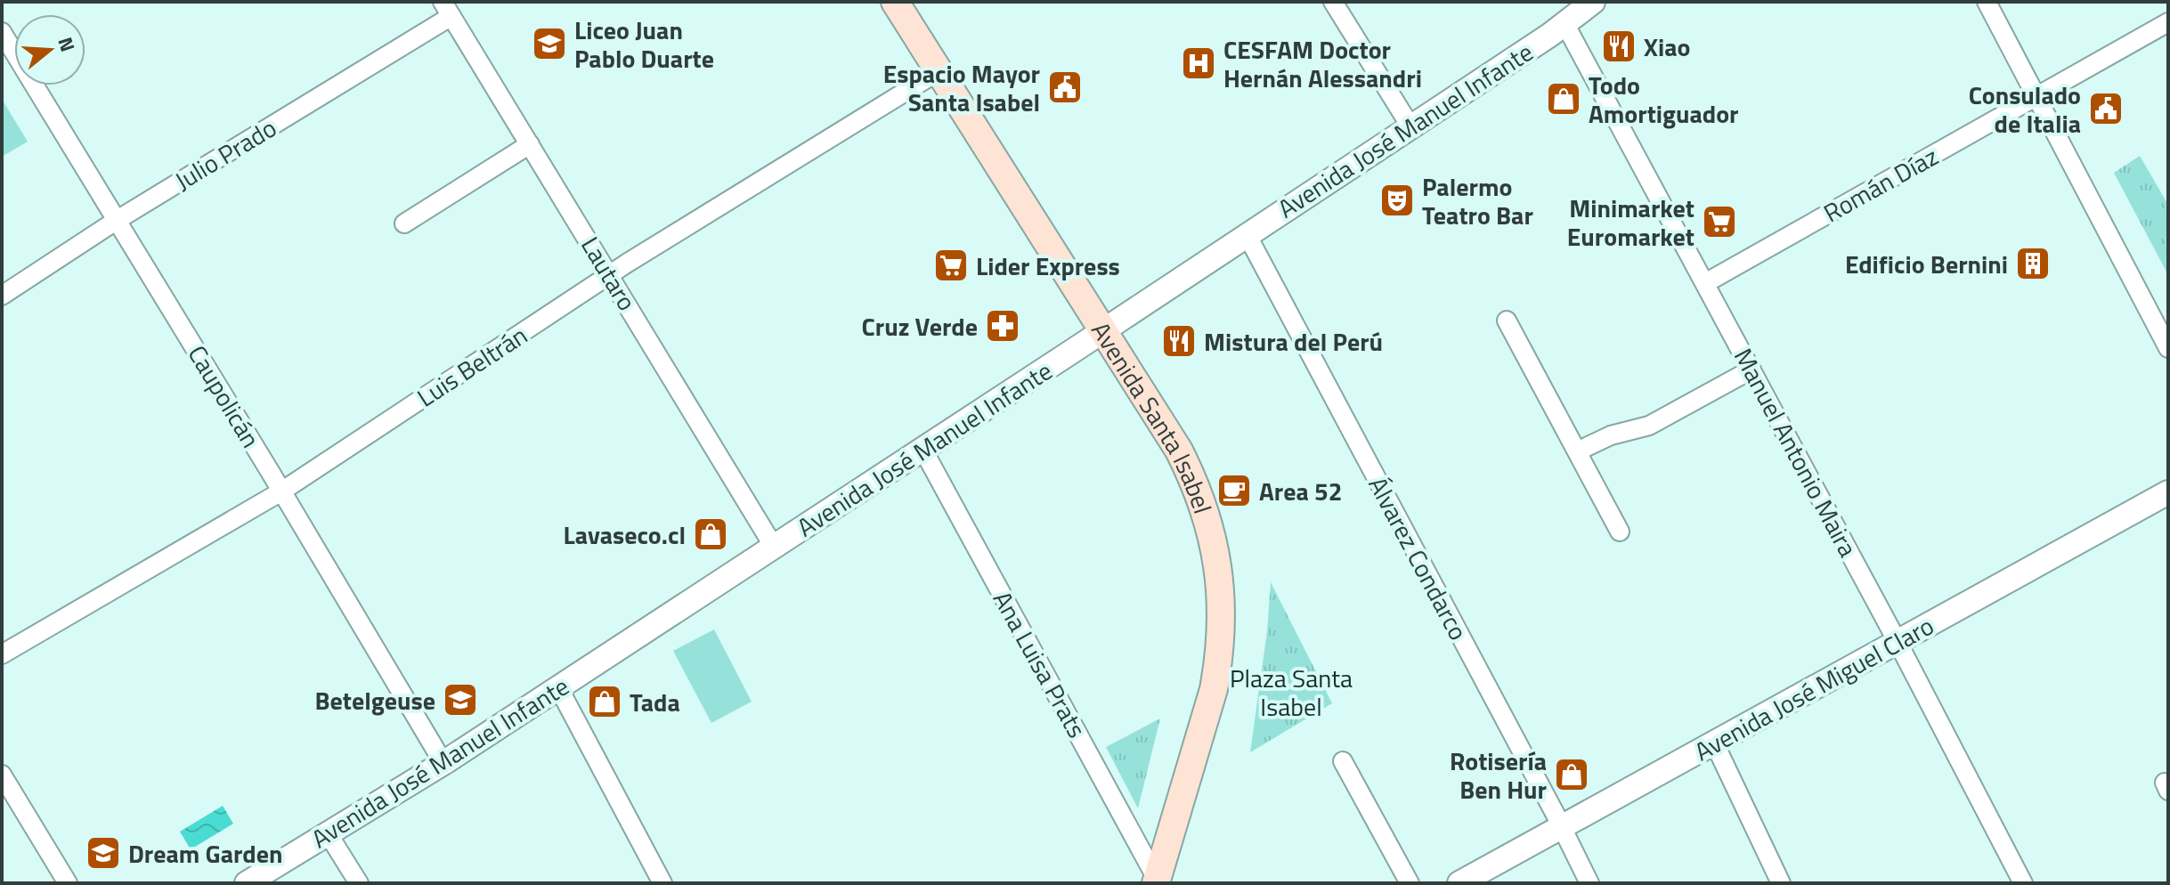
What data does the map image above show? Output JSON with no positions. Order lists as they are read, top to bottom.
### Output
{
  "streets": {
    "main road": ["Avenida Santa Isabel"],
    "street": [
      "Avenida José Manuel Infante",
      "Julio Prado",
      "Román Díaz",
      "Lautaro",
      "Luis Beltrán",
      "Caupolicán",
      "Manuel Antonio Maira",
      "Álvarez Condarco",
      "Ana Luisa Prats",
      "Avenida José Miguel Claro"
    ]
  },
  "crossings": [
    ["Avenida José Manuel Infante", "Lautaro"],
    ["Avenida José Manuel Infante", "Caupolicán"],
    ["Avenida José Manuel Infante", "Avenida Santa Isabel"],
    ["Avenida José Manuel Infante", "Manuel Antonio Maira"],
    ["Avenida José Manuel Infante", "Álvarez Condarco"],
    ["Avenida José Manuel Infante", "Ana Luisa Prats"],
    ["Julio Prado", "Lautaro"],
    ["Julio Prado", "Caupolicán"],
    ["Román Díaz", "Manuel Antonio Maira"],
    ["Lautaro", "Luis Beltrán"],
    ["Luis Beltrán", "Caupolicán"],
    ["Luis Beltrán", "Avenida Santa Isabel"],
    ["Avenida Santa Isabel", "Ana Luisa Prats"],
    ["Manuel Antonio Maira", "Avenida José Miguel Claro"],
    ["Álvarez Condarco", "Avenida José Miguel Claro"]
  ],
  "parks": ["Plaza Santa Isabel"],
  "places": {
    "school or university": ["Liceo Juan Pablo Duarte", "Betelgeuse", "Dream Garden"],
    "restaurant": ["Xiao", "Mistura del Perú"],
    "hospital": ["CESFAM Doctor Hernán Alessandri"],
    "public building": ["Espacio Mayor Santa Isabel", "Consulado de Italia"],
    "shop": [
      "Todo Amortiguador",
      "Lavaseco.cl",
      "Tada",
      "Rotisería Ben Hur"
    ],
    "theatre": ["Palermo Teatro Bar"],
    "supermarket": ["Minimarket Euromarket", "Lider Express"],
    "building": ["Edificio Bernini"],
    "pharmacy": ["Cruz Verde"],
    "cafe": ["Area 52"]
  },
  "north": "right"
}
